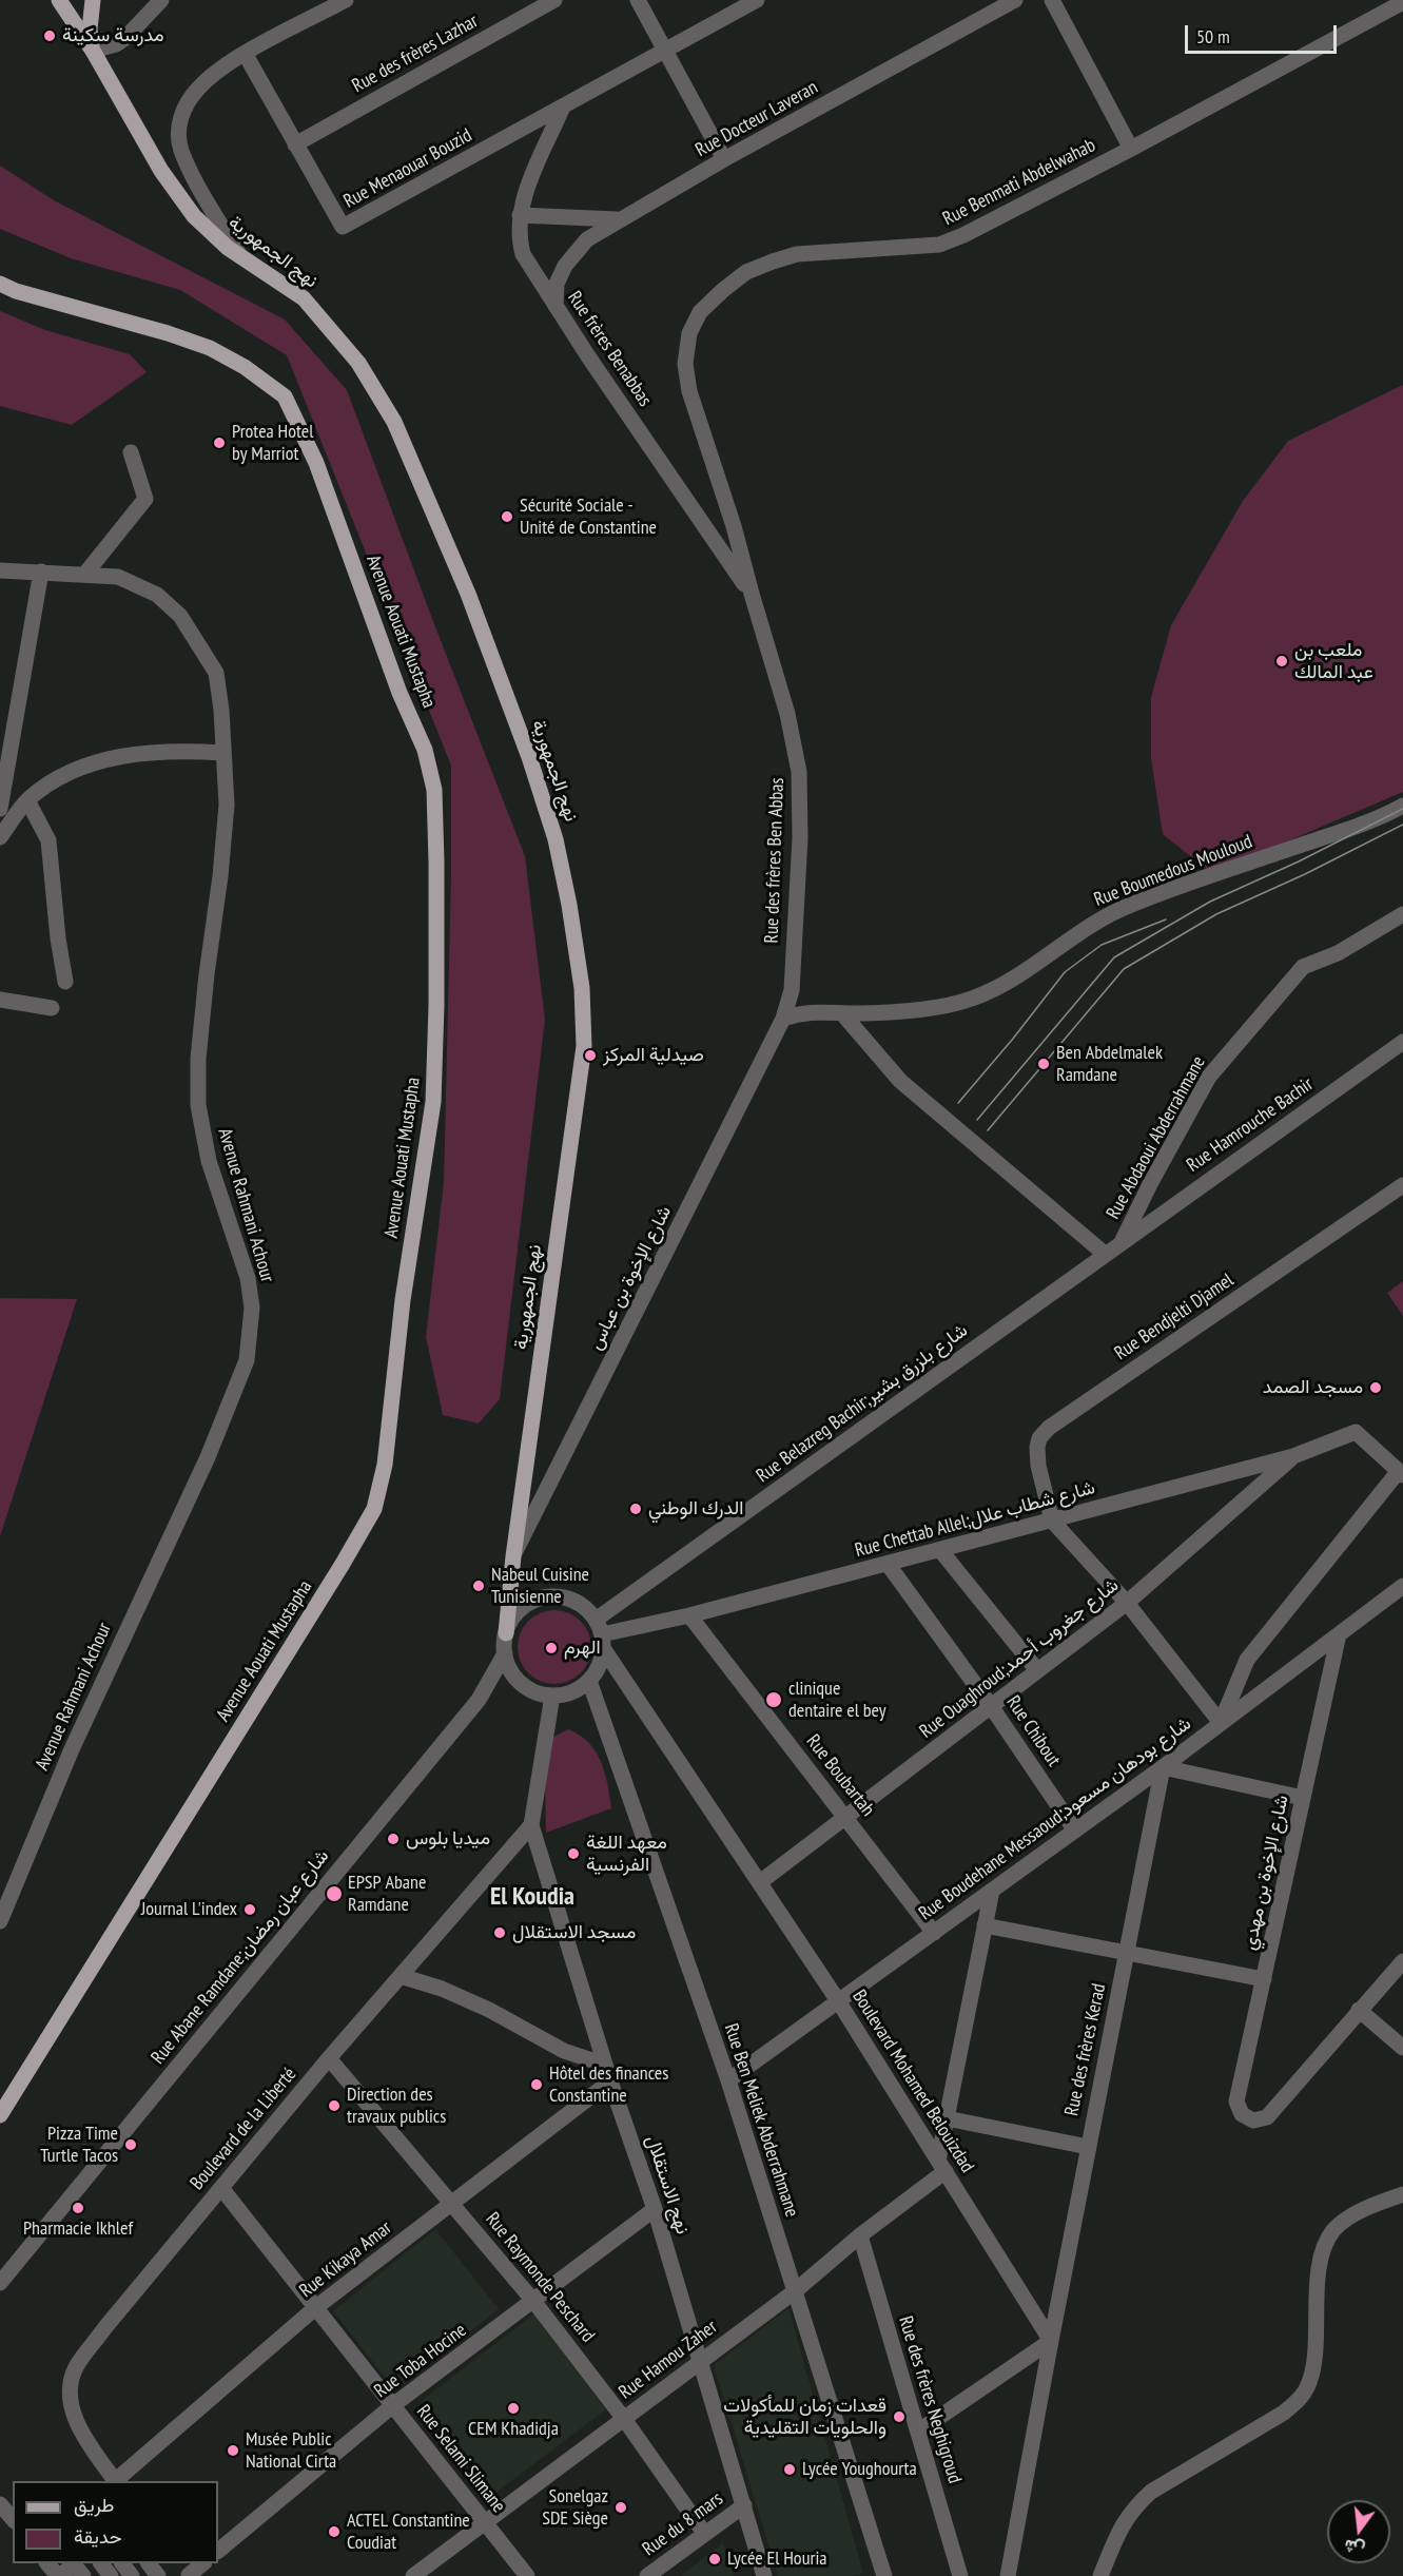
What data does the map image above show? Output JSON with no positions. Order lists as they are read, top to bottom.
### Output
{
  "streets": {
    "main road": ["نهج الجمهورية", "Avenue Aouati Mustapha"],
    "street": [
      "Rue des frères Lazhar",
      "Rue Docteur Laveran",
      "Rue Menaouar Bouzid",
      "Rue Benmati Abdelwahab",
      "Rue frères Benabbas",
      "Rue des frères Ben Abbas",
      "Rue Boumedous Mouloud",
      "Rue Hamrouche Bachir",
      "Rue Abdaoui Abderrahmane",
      "Avenue Rahmani Achour",
      "شارع الإخوة بن عباس",
      "Rue Bendjelti Djamel",
      "Rue Belazreg Bachir;شارع بلزرق بشير",
      "Rue Chettab Allel;شارع شطاب علال",
      "Rue Ouaghroud;شارع جغروب أحمد",
      "Rue Chibout",
      "Rue Boubartah",
      "Rue Boudehane Messaoud;شارع بودهان مسعود",
      "شارع الإخوة بن مهدي",
      "Rue Abane Ramdane;شارع عبان رمضان",
      "Rue des frères Kerad",
      "Boulevard Mohamed Belouizdad",
      "Rue Ben Meliek Abderrahmane",
      "Boulevard de la Liberté",
      "نهج الاستقلال",
      "Rue Kikaya Amar",
      "Rue Raymonde Peschard",
      "Rue Hamou Zaher",
      "Rue Toba Hocine",
      "Rue des frères Neghigroud",
      "Rue Selami Slimane",
      "Rue du 8 mars"
    ]
  },
  "crossings": [
    ["Rue des frères Lazhar", "Rue Menaouar Bouzid"],
    ["Rue Docteur Laveran", "Rue frères Benabbas"],
    ["Rue Menaouar Bouzid", "Rue frères Benabbas"],
    ["Rue Benmati Abdelwahab", "Rue frères Benabbas"],
    ["Rue Benmati Abdelwahab", "Rue des frères Ben Abbas"],
    ["نهج الجمهورية", "شارع الإخوة بن عباس"],
    ["نهج الجمهورية", "Rue Belazreg Bachir;شارع بلزرق بشير"],
    ["نهج الجمهورية", "Rue Chettab Allel;شارع شطاب علال"],
    ["نهج الجمهورية", "Rue Abane Ramdane;شارع عبان رمضان"],
    ["نهج الجمهورية", "Boulevard Mohamed Belouizdad"],
    ["نهج الجمهورية", "Rue Ben Meliek Abderrahmane"],
    ["نهج الجمهورية", "نهج الاستقلال"],
    ["Rue frères Benabbas", "Rue des frères Ben Abbas"],
    ["Rue des frères Ben Abbas", "Rue Boumedous Mouloud"],
    ["Rue des frères Ben Abbas", "شارع الإخوة بن عباس"],
    ["Rue Boumedous Mouloud", "شارع الإخوة بن عباس"],
    ["Rue Hamrouche Bachir", "Rue Abdaoui Abderrahmane"],
    ["Rue Hamrouche Bachir", "Rue Belazreg Bachir;شارع بلزرق بشير"],
    ["Rue Abdaoui Abderrahmane", "Rue Belazreg Bachir;شارع بلزرق بشير"],
    ["Rue Bendjelti Djamel", "Rue Chettab Allel;شارع شطاب علال"],
    ["Rue Belazreg Bachir;شارع بلزرق بشير", "Rue Chettab Allel;شارع شطاب علال"],
    ["Rue Belazreg Bachir;شارع بلزرق بشير", "Rue Abane Ramdane;شارع عبان رمضان"],
    ["Rue Belazreg Bachir;شارع بلزرق بشير", "Boulevard Mohamed Belouizdad"],
    ["Rue Belazreg Bachir;شارع بلزرق بشير", "Rue Ben Meliek Abderrahmane"],
    ["Rue Belazreg Bachir;شارع بلزرق بشير", "نهج الاستقلال"],
    ["Rue Chettab Allel;شارع شطاب علال", "Rue Ouaghroud;شارع جغروب أحمد"],
    ["Rue Chettab Allel;شارع شطاب علال", "Rue Chibout"],
    ["Rue Chettab Allel;شارع شطاب علال", "Rue Boubartah"],
    ["Rue Chettab Allel;شارع شطاب علال", "Rue Abane Ramdane;شارع عبان رمضان"],
    ["Rue Chettab Allel;شارع شطاب علال", "Boulevard Mohamed Belouizdad"],
    ["Rue Chettab Allel;شارع شطاب علال", "Rue Ben Meliek Abderrahmane"],
    ["Rue Chettab Allel;شارع شطاب علال", "نهج الاستقلال"],
    ["Rue Ouaghroud;شارع جغروب أحمد", "Rue Chibout"],
    ["Rue Ouaghroud;شارع جغروب أحمد", "Rue Boubartah"],
    ["Rue Ouaghroud;شارع جغروب أحمد", "Boulevard Mohamed Belouizdad"],
    ["Rue Chibout", "Rue Boudehane Messaoud;شارع بودهان مسعود"],
    ["Rue Boubartah", "Rue Boudehane Messaoud;شارع بودهان مسعود"],
    ["Rue Boudehane Messaoud;شارع بودهان مسعود", "شارع الإخوة بن مهدي"],
    ["Rue Boudehane Messaoud;شارع بودهان مسعود", "Rue des frères Kerad"],
    ["Rue Boudehane Messaoud;شارع بودهان مسعود", "Boulevard Mohamed Belouizdad"],
    ["Rue Boudehane Messaoud;شارع بودهان مسعود", "Rue Ben Meliek Abderrahmane"],
    ["Rue Abane Ramdane;شارع عبان رمضان", "Boulevard Mohamed Belouizdad"],
    ["Rue Abane Ramdane;شارع عبان رمضان", "Rue Ben Meliek Abderrahmane"],
    ["Rue Abane Ramdane;شارع عبان رمضان", "نهج الاستقلال"],
    ["Rue des frères Kerad", "Boulevard Mohamed Belouizdad"],
    ["Boulevard Mohamed Belouizdad", "Rue Ben Meliek Abderrahmane"],
    ["Boulevard Mohamed Belouizdad", "نهج الاستقلال"],
    ["Boulevard Mohamed Belouizdad", "Rue Hamou Zaher"],
    ["Rue Ben Meliek Abderrahmane", "نهج الاستقلال"],
    ["Rue Ben Meliek Abderrahmane", "Rue Hamou Zaher"],
    ["Boulevard de la Liberté", "نهج الاستقلال"],
    ["Boulevard de la Liberté", "Rue Raymonde Peschard"],
    ["Boulevard de la Liberté", "Rue Selami Slimane"],
    ["نهج الاستقلال", "Rue Kikaya Amar"],
    ["نهج الاستقلال", "Rue Hamou Zaher"],
    ["نهج الاستقلال", "Rue Toba Hocine"],
    ["نهج الاستقلال", "Rue du 8 mars"],
    ["Rue Kikaya Amar", "Rue Raymonde Peschard"],
    ["Rue Kikaya Amar", "Rue Selami Slimane"],
    ["Rue Raymonde Peschard", "Rue Hamou Zaher"],
    ["Rue Raymonde Peschard", "Rue Toba Hocine"],
    ["Rue Raymonde Peschard", "Rue du 8 mars"],
    ["Rue Hamou Zaher", "Rue des frères Neghigroud"],
    ["Rue Hamou Zaher", "Rue Selami Slimane"],
    ["Rue Toba Hocine", "Rue Selami Slimane"]
  ],
  "districts": ["El Koudia"],
  "places": [
    "مدرسة سكينة",
    "Protea Hotel by Marriot",
    "Sécurité Sociale - Unité de Constantine",
    "ملعب بن عبد المالك",
    "صيدلية المركز",
    "Ben Abdelmalek Ramdane",
    "مسجد الصمد",
    "الدرك الوطني",
    "Nabeul Cuisine Tunisienne",
    "الهرم",
    "clinique dentaire el bey",
    "ميديا بلوس",
    "معهد اللغة الفرنسية",
    "EPSP Abane Ramdane",
    "Journal L'index",
    "مسجد الاستقلال",
    "Hôtel des finances Constantine",
    "Direction des travaux publics",
    "Pizza Time Turtle Tacos",
    "Pharmacie Ikhlef",
    "CEM Khadidja",
    "قعدات زمان للمأكولات والحلويات التقليدية",
    "Musée Public National Cirta",
    "Lycée Youghourta",
    "Sonelgaz SDE Siège",
    "ACTEL Constantine Coudiat",
    "Lycée El Houria"
  ],
  "legend": ["طريق", "حديقة"],
  "scale_bar": "50 m",
  "north": "bottom"
}
